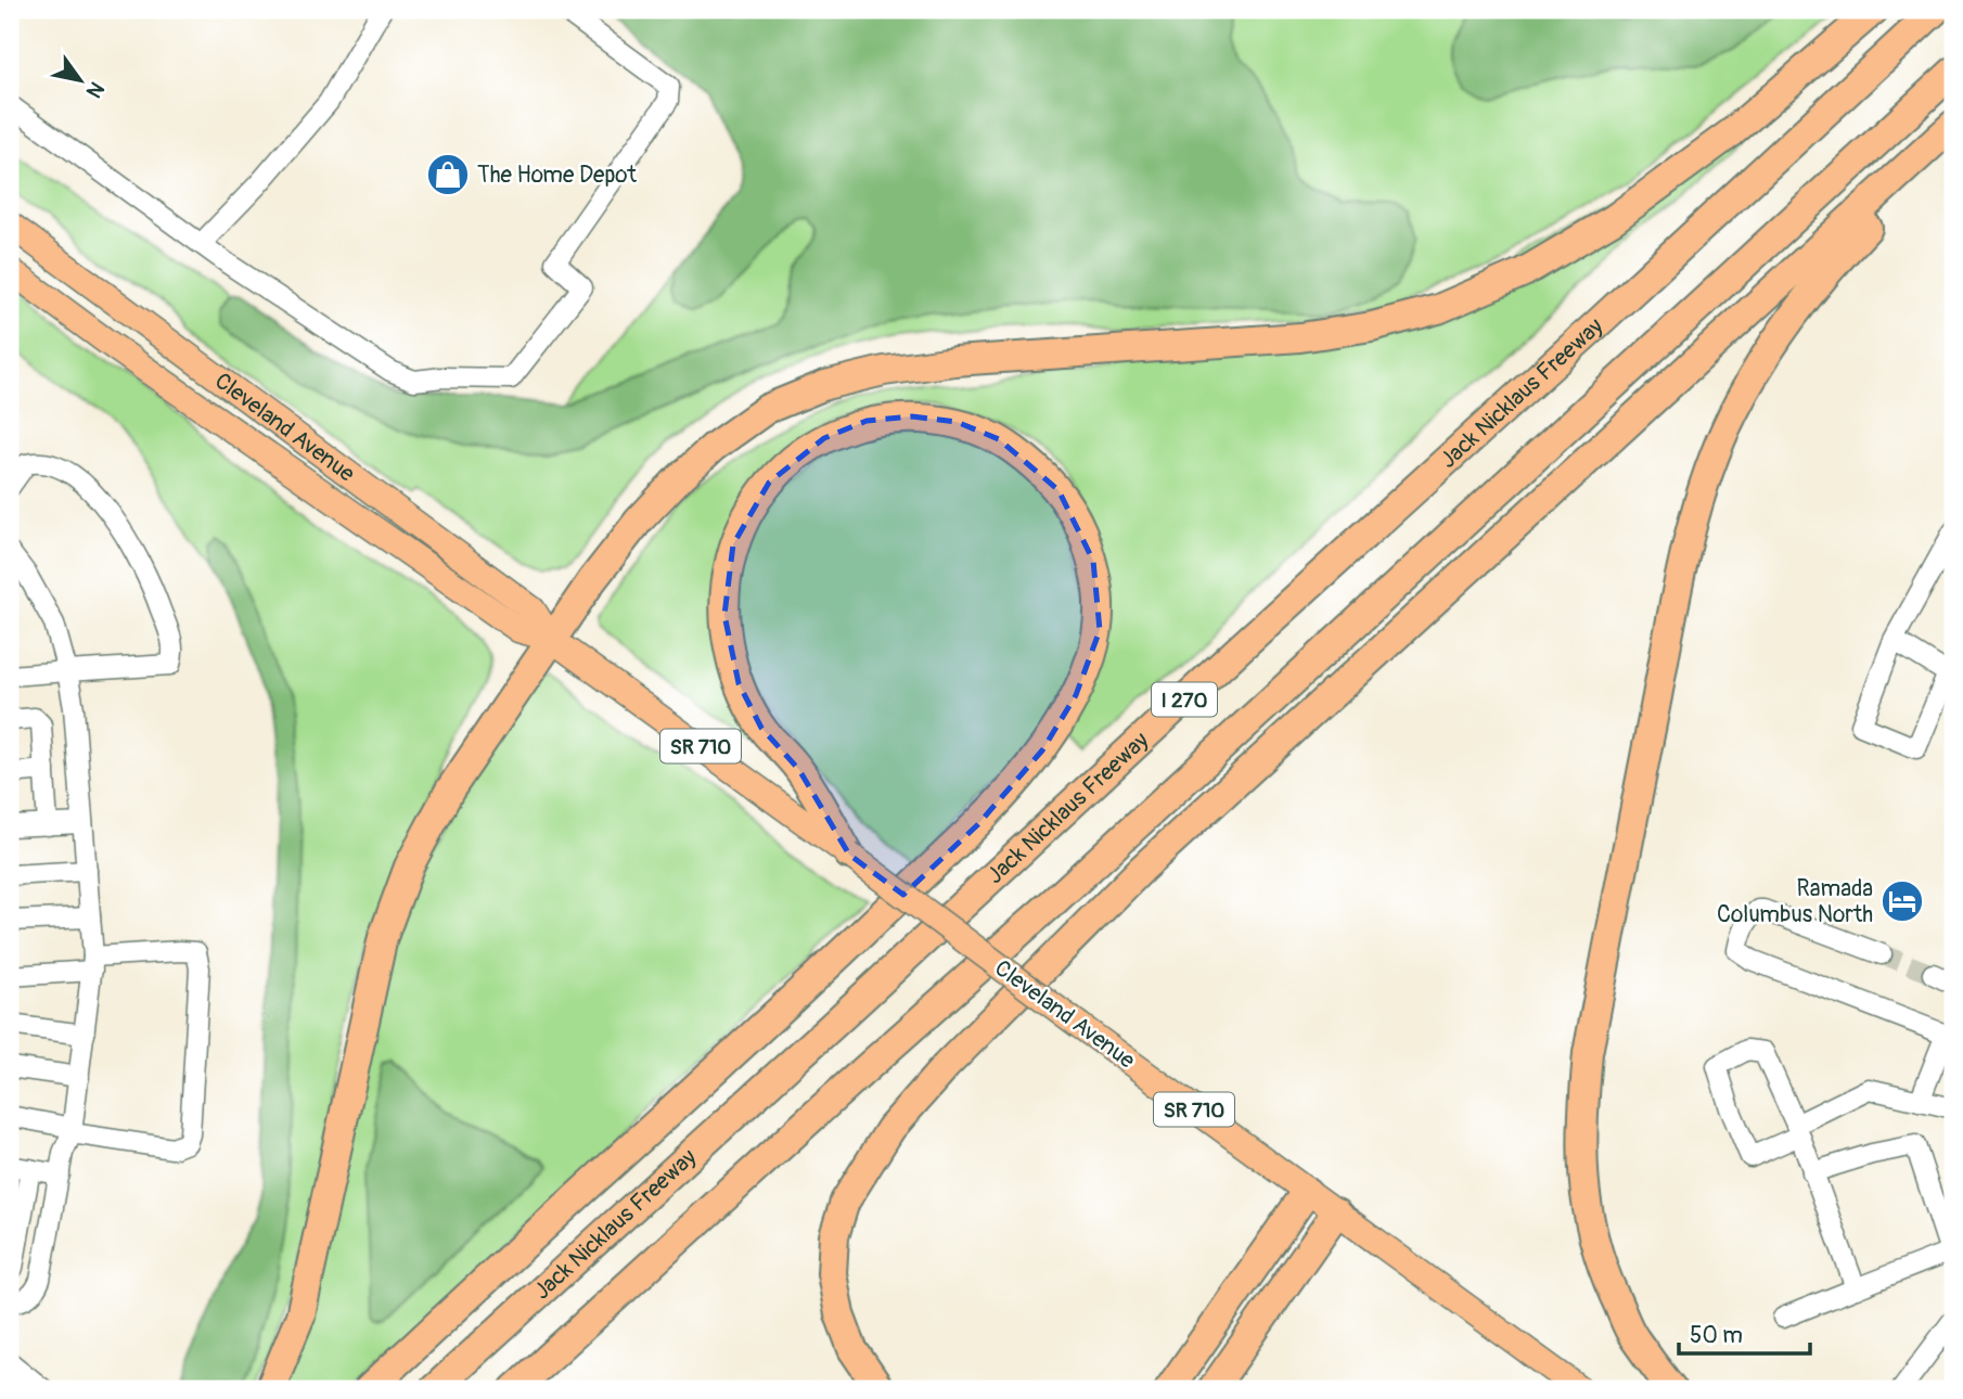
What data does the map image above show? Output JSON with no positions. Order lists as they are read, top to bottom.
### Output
{
  "streets": {
    "highway": ["Jack Nicklaus Freeway", "I 270"],
    "main road": ["Cleveland Avenue", "SR 710"]
  },
  "places": {
    "shop": ["The Home Depot"],
    "hotel": ["Ramada Columbus North"]
  },
  "scale_bar": "50 m",
  "north": "bottom right"
}
